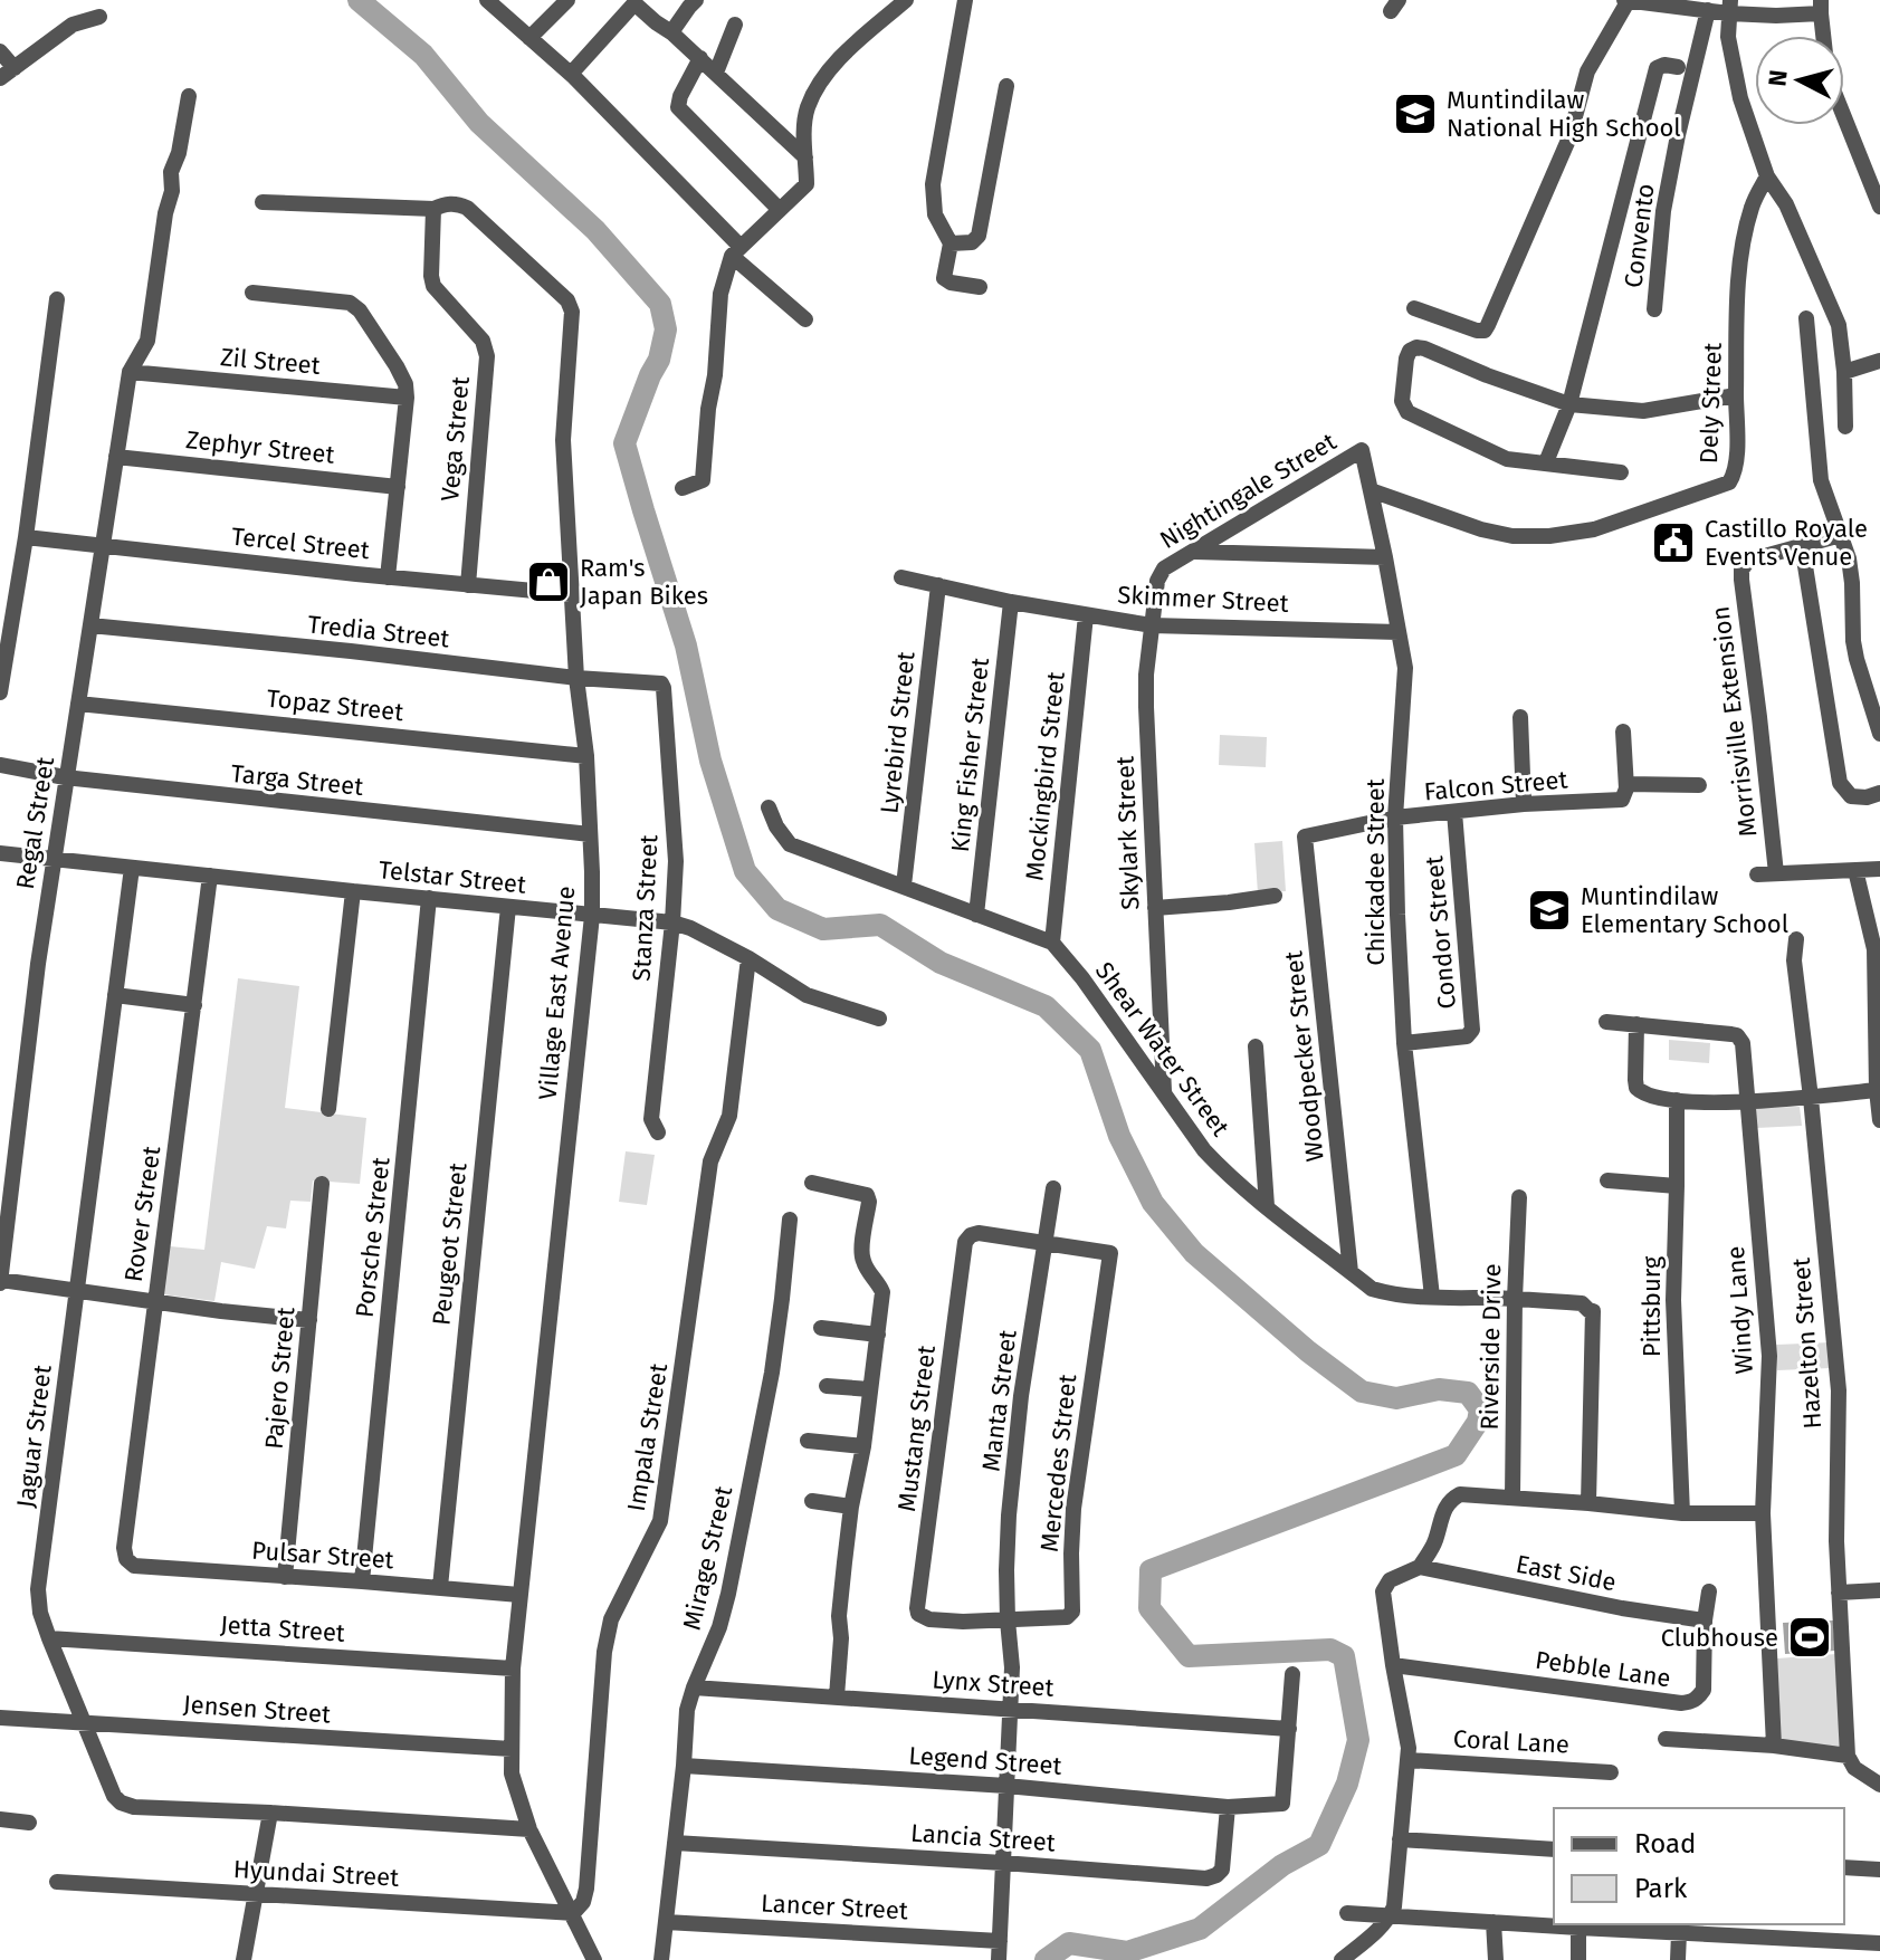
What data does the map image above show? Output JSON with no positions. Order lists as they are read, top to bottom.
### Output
{
  "streets": {
    "street": [
      "Convento",
      "Zil Street",
      "Dely Street",
      "Vega Street",
      "Zephyr Street",
      "Nightingale Street",
      "Tercel Street",
      "Skimmer Street",
      "Tredia Street",
      "Topaz Street",
      "Morrisville Extension",
      "Lyrebird Street",
      "King Fisher Street",
      "Mockingbird Street",
      "Targa Street",
      "Falcon Street",
      "Regal Street",
      "Skylark Street",
      "Chickadee Street",
      "Telstar Street",
      "Stanza Street",
      "Condor Street",
      "Village East Avenue",
      "Shear Water Street",
      "Woodpecker Street",
      "Rover Street",
      "Porsche Street",
      "Peugeot Street",
      "Pittsburg",
      "Windy Lane",
      "Hazelton Street",
      "Riverside Drive",
      "Pajero Street",
      "Manta Street",
      "Mustang Street",
      "Jaguar Street",
      "Impala Street",
      "Mercedes Street",
      "Pulsar Street",
      "Mirage Street",
      "East Side",
      "Jetta Street",
      "Pebble Lane",
      "Lynx Street",
      "Jensen Street",
      "Coral Lane",
      "Legend Street",
      "Lancia Street",
      "Hyundai Street",
      "Lancer Street"
    ]
  },
  "crossings": [
    ["Zil Street", "Regal Street"],
    ["Dely Street", "Chickadee Street"],
    ["Vega Street", "Tercel Street"],
    ["Vega Street", "Village East Avenue"],
    ["Zephyr Street", "Regal Street"],
    ["Nightingale Street", "Skylark Street"],
    ["Nightingale Street", "Chickadee Street"],
    ["Tercel Street", "Regal Street"],
    ["Tercel Street", "Village East Avenue"],
    ["Skimmer Street", "Lyrebird Street"],
    ["Skimmer Street", "King Fisher Street"],
    ["Skimmer Street", "Mockingbird Street"],
    ["Skimmer Street", "Skylark Street"],
    ["Skimmer Street", "Chickadee Street"],
    ["Tredia Street", "Regal Street"],
    ["Tredia Street", "Stanza Street"],
    ["Tredia Street", "Village East Avenue"],
    ["Topaz Street", "Regal Street"],
    ["Topaz Street", "Village East Avenue"],
    ["Lyrebird Street", "Shear Water Street"],
    ["King Fisher Street", "Shear Water Street"],
    ["Mockingbird Street", "Shear Water Street"],
    ["Targa Street", "Regal Street"],
    ["Targa Street", "Village East Avenue"],
    ["Falcon Street", "Chickadee Street"],
    ["Falcon Street", "Condor Street"],
    ["Falcon Street", "Woodpecker Street"],
    ["Regal Street", "Telstar Street"],
    ["Skylark Street", "Shear Water Street"],
    ["Chickadee Street", "Condor Street"],
    ["Chickadee Street", "Shear Water Street"],
    ["Telstar Street", "Stanza Street"],
    ["Telstar Street", "Village East Avenue"],
    ["Telstar Street", "Rover Street"],
    ["Telstar Street", "Porsche Street"],
    ["Telstar Street", "Peugeot Street"],
    ["Telstar Street", "Jaguar Street"],
    ["Telstar Street", "Impala Street"],
    ["Village East Avenue", "Jaguar Street"],
    ["Village East Avenue", "Impala Street"],
    ["Village East Avenue", "Pulsar Street"],
    ["Village East Avenue", "Jetta Street"],
    ["Village East Avenue", "Jensen Street"],
    ["Village East Avenue", "Hyundai Street"],
    ["Shear Water Street", "Woodpecker Street"],
    ["Shear Water Street", "Riverside Drive"],
    ["Rover Street", "Pulsar Street"],
    ["Porsche Street", "Pulsar Street"],
    ["Peugeot Street", "Pulsar Street"],
    ["Pajero Street", "Pulsar Street"],
    ["Manta Street", "Mustang Street"],
    ["Manta Street", "Mercedes Street"],
    ["Manta Street", "Lynx Street"],
    ["Manta Street", "Legend Street"],
    ["Manta Street", "Lancia Street"],
    ["Manta Street", "Lancer Street"],
    ["Mustang Street", "Mercedes Street"],
    ["Jaguar Street", "Jetta Street"],
    ["Jaguar Street", "Jensen Street"],
    ["Impala Street", "Hyundai Street"],
    ["Mirage Street", "Lynx Street"],
    ["Mirage Street", "Legend Street"],
    ["Mirage Street", "Lancia Street"],
    ["Mirage Street", "Lancer Street"],
    ["East Side", "Pebble Lane"],
    ["Lynx Street", "Legend Street"],
    ["Legend Street", "Lancia Street"]
  ],
  "places": {
    "school or university": ["Muntindilaw National High School", "Muntindilaw Elementary School"],
    "public building": ["Castillo Royale Events Venue"],
    "shop": ["Ram's Japan Bikes"],
    "sports": ["Clubhouse"]
  },
  "legend": ["Road", "Park"],
  "north": "left"
}
